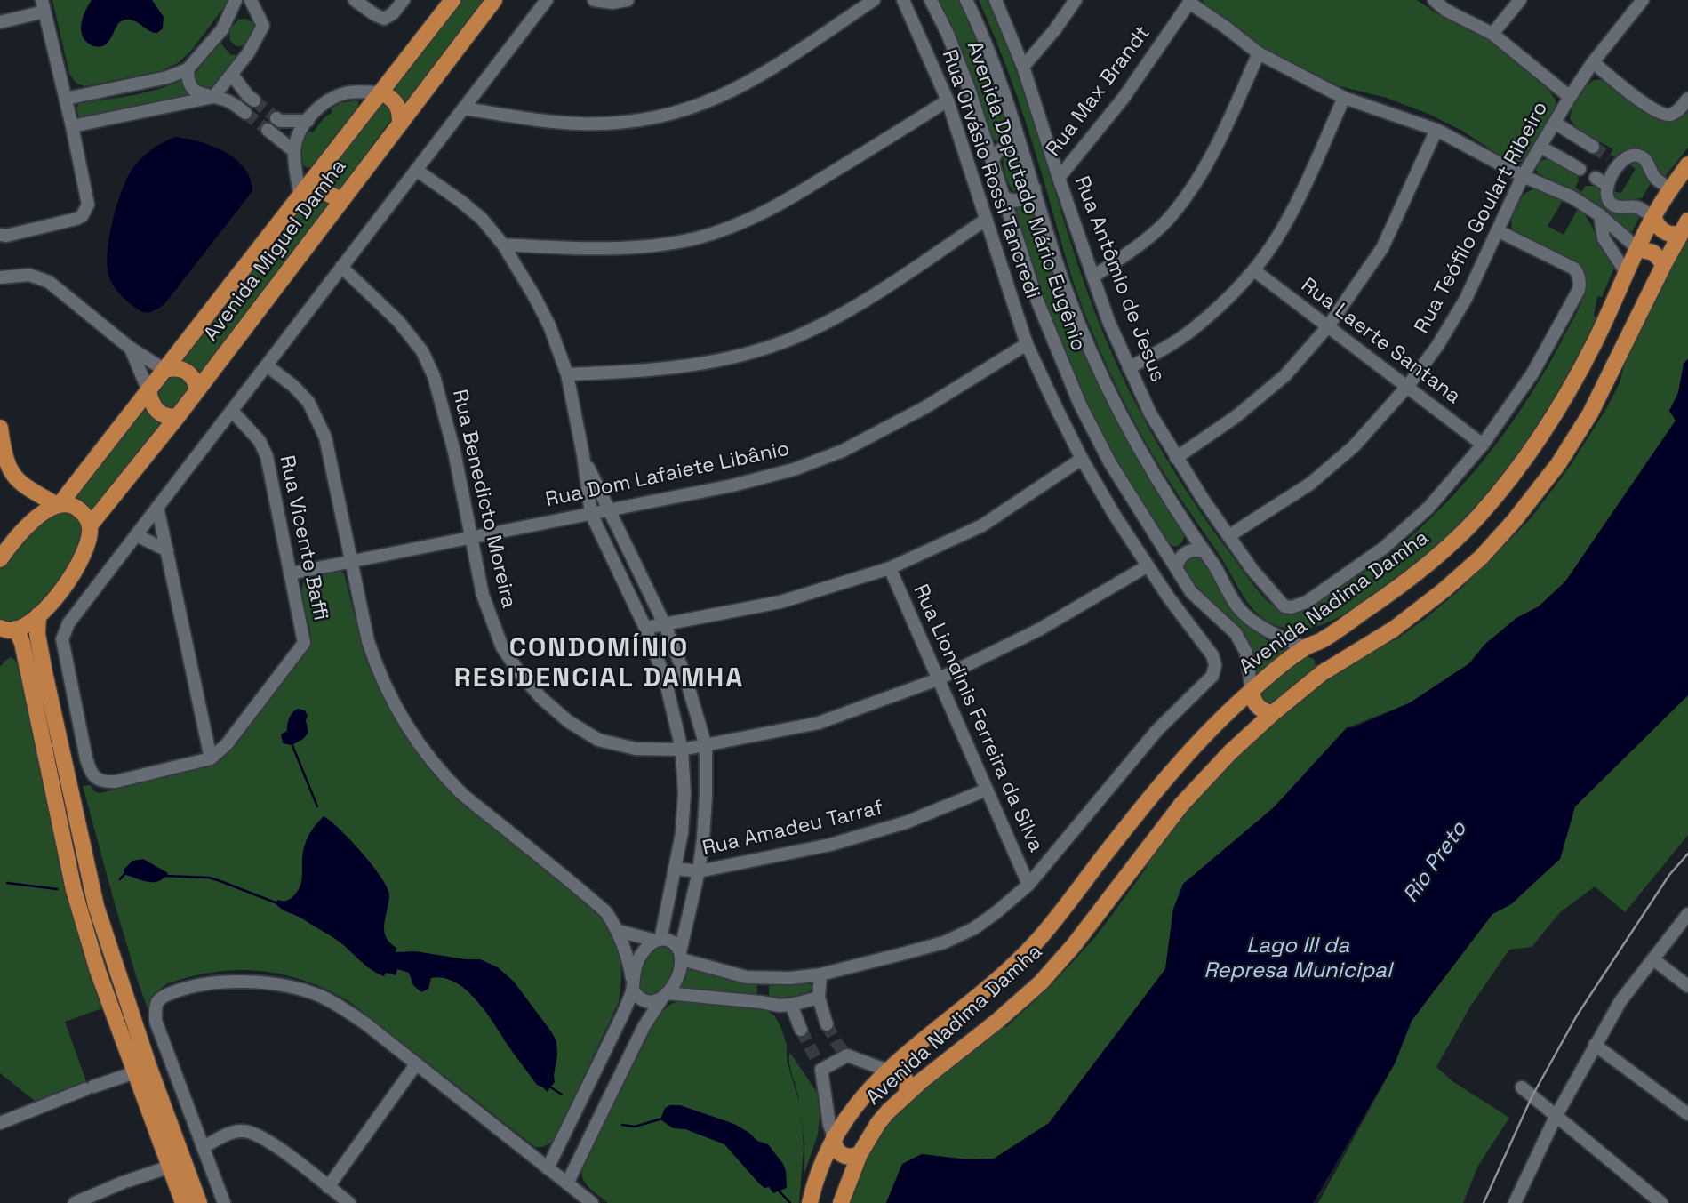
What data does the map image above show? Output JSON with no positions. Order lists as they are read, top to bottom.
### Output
{
  "streets": {
    "main road": ["Avenida Miguel Damha", "Avenida Nadima Damha"],
    "street": [
      "Rua Max Brandt",
      "Rua Orvásio Rossi Tancredi",
      "Avenida Deputado Mário Eugênio",
      "Rua Teófilo Goulart Ribeiro",
      "Rua Antômio de Jesus",
      "Rua Laerte Santana",
      "Rua Dom Lafaiete Libânio",
      "Rua Benedicto Moreira",
      "Rua Vicente Baffi",
      "Rua Liondinis Ferreira da Silva",
      "Rua Amadeu Tarraf"
    ]
  },
  "crossings": [
    ["Rua Max Brandt", "Rua Antômio de Jesus"],
    ["Rua Orvásio Rossi Tancredi", "Rua Dom Lafaiete Libânio"],
    ["Rua Orvásio Rossi Tancredi", "Rua Benedicto Moreira"],
    ["Rua Orvásio Rossi Tancredi", "Rua Liondinis Ferreira da Silva"],
    ["Avenida Deputado Mário Eugênio", "Avenida Nadima Damha"],
    ["Rua Teófilo Goulart Ribeiro", "Rua Antômio de Jesus"],
    ["Rua Teófilo Goulart Ribeiro", "Rua Laerte Santana"],
    ["Rua Antômio de Jesus", "Rua Laerte Santana"],
    ["Rua Dom Lafaiete Libânio", "Rua Benedicto Moreira"],
    ["Rua Dom Lafaiete Libânio", "Rua Vicente Baffi"],
    ["Rua Benedicto Moreira", "Rua Liondinis Ferreira da Silva"],
    ["Rua Liondinis Ferreira da Silva", "Rua Amadeu Tarraf"]
  ],
  "districts": ["CONDOMÍNIO RESIDENCIAL DAMHA"],
  "water": ["Rio Preto", "Lago III da Represa Municipal"]
}
